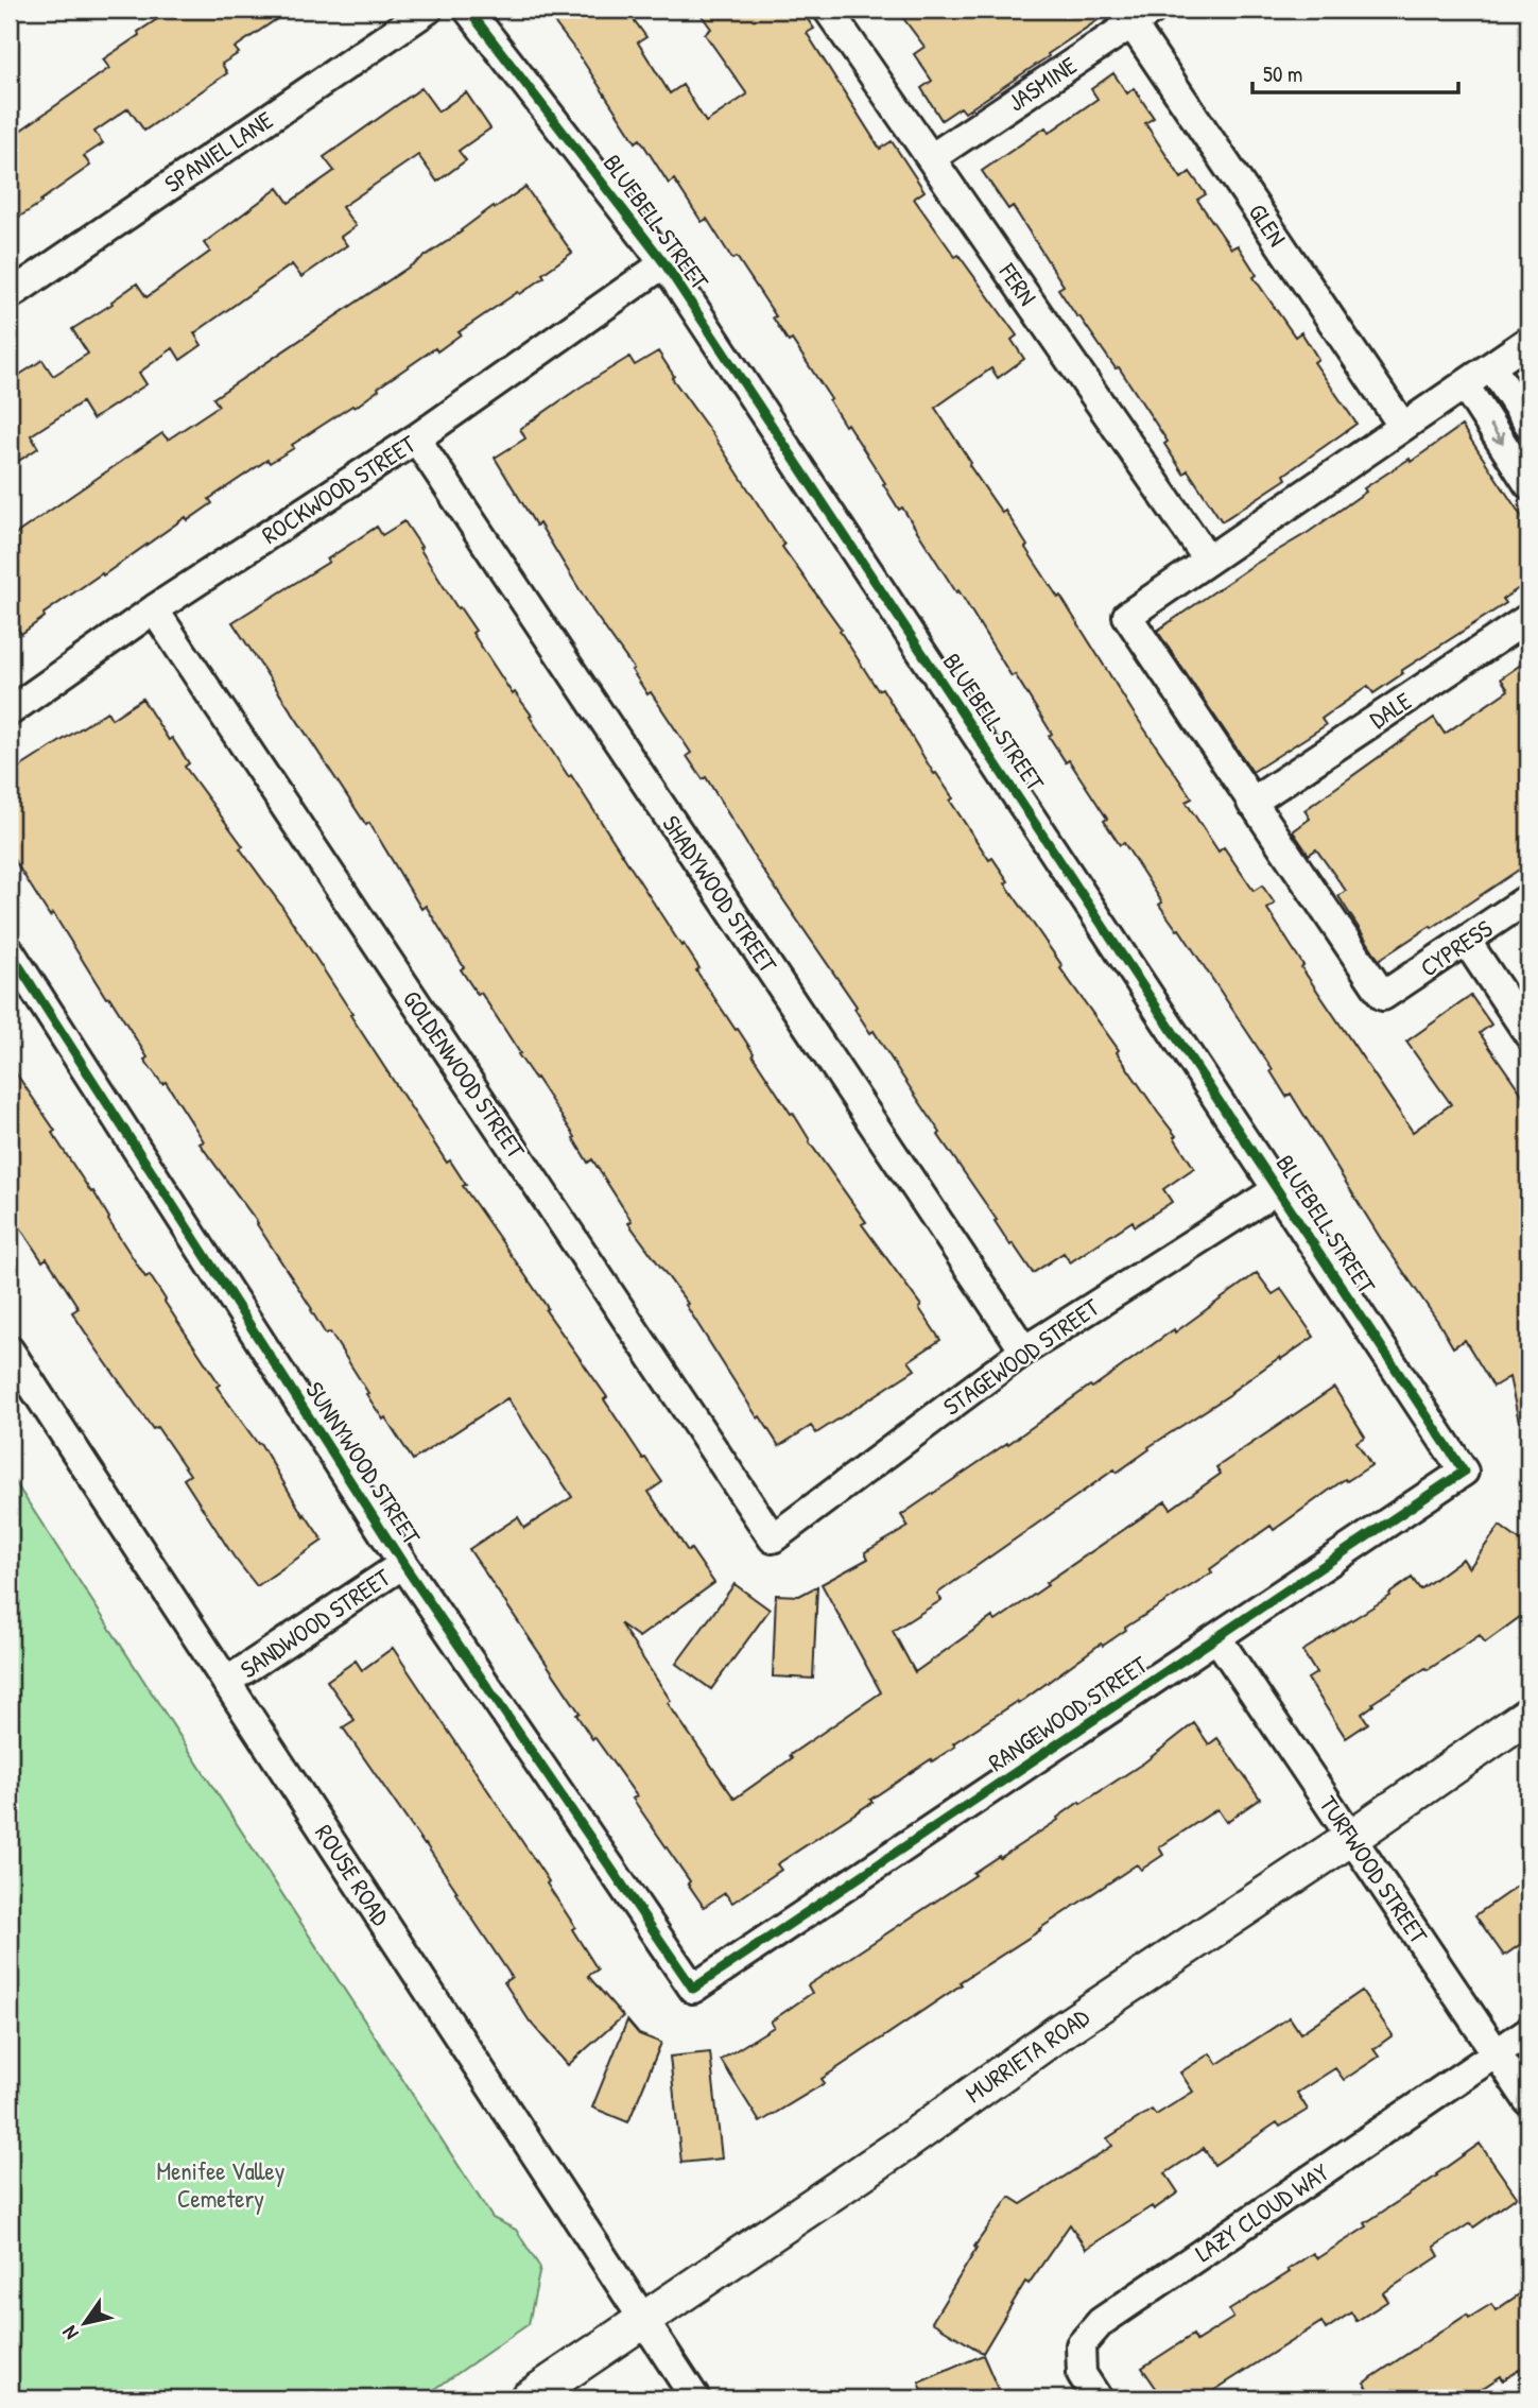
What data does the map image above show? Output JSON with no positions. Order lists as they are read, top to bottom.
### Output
{
  "streets": {
    "main road": ["MURRIETA ROAD"],
    "street": [
      "JASMINE",
      "SPANIEL LANE",
      "BLUEBELL STREET",
      "GLEN",
      "FERN",
      "ROCKWOOD STREET",
      "DALE",
      "SHADYWOOD STREET",
      "CYPRESS",
      "GOLDENWOOD STREET",
      "STAGEWOOD STREET",
      "SUNNYWOOD STREET",
      "SANDWOOD STREET",
      "RANGEWOOD STREET",
      "TURFWOOD STREET",
      "ROUSE ROAD",
      "LAZY CLOUD WAY"
    ]
  },
  "crossings": [
    ["JASMINE", "GLEN"],
    ["JASMINE", "FERN"],
    ["BLUEBELL STREET", "ROCKWOOD STREET"],
    ["BLUEBELL STREET", "STAGEWOOD STREET"],
    ["BLUEBELL STREET", "RANGEWOOD STREET"],
    ["ROCKWOOD STREET", "SHADYWOOD STREET"],
    ["ROCKWOOD STREET", "GOLDENWOOD STREET"],
    ["DALE", "CYPRESS"],
    ["SHADYWOOD STREET", "STAGEWOOD STREET"],
    ["GOLDENWOOD STREET", "STAGEWOOD STREET"],
    ["SUNNYWOOD STREET", "SANDWOOD STREET"],
    ["SUNNYWOOD STREET", "RANGEWOOD STREET"],
    ["SANDWOOD STREET", "ROUSE ROAD"],
    ["RANGEWOOD STREET", "TURFWOOD STREET"],
    ["TURFWOOD STREET", "MURRIETA ROAD"],
    ["TURFWOOD STREET", "LAZY CLOUD WAY"],
    ["ROUSE ROAD", "MURRIETA ROAD"]
  ],
  "parks": ["Menifee Valley Cemetery"],
  "scale_bar": "50 m",
  "north": "bottom left"
}
